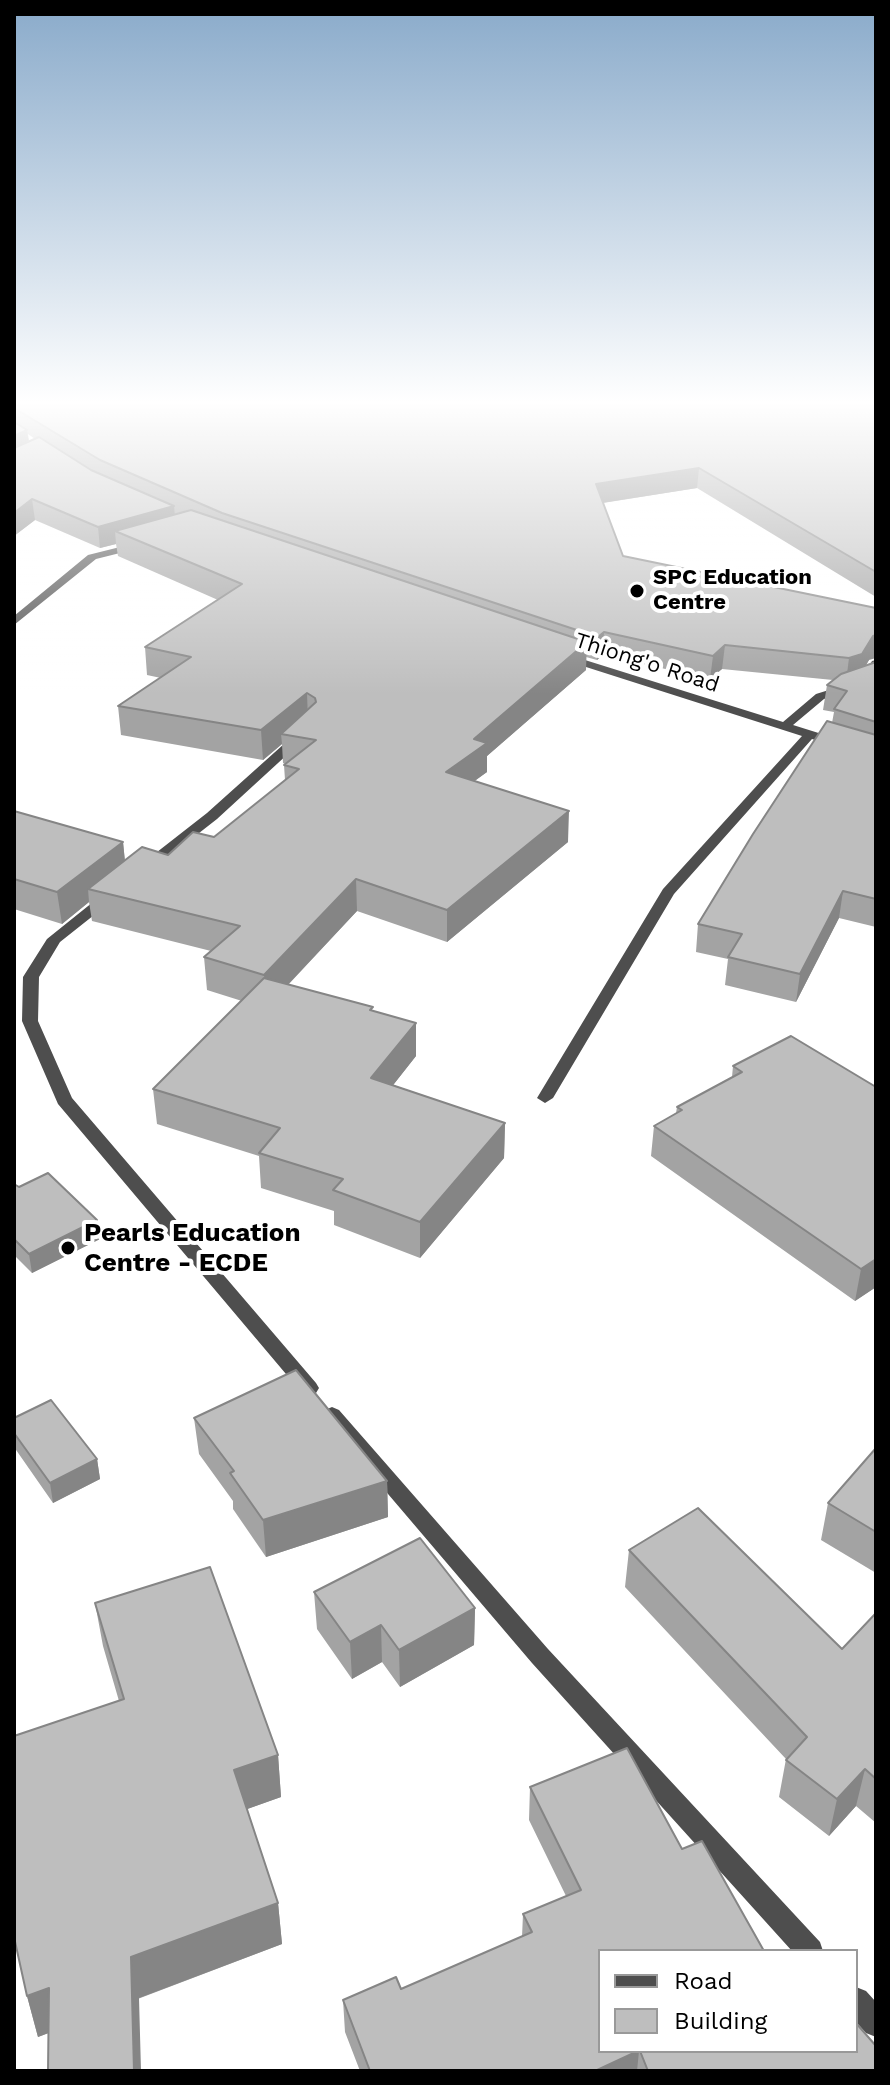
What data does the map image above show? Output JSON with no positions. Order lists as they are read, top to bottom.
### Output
{
  "streets": {
    "street": ["Thiong'o Road"]
  },
  "places": ["SPC Education Centre", "Pearls Education Centre - ECDE"],
  "legend": ["Road", "Building"]
}
